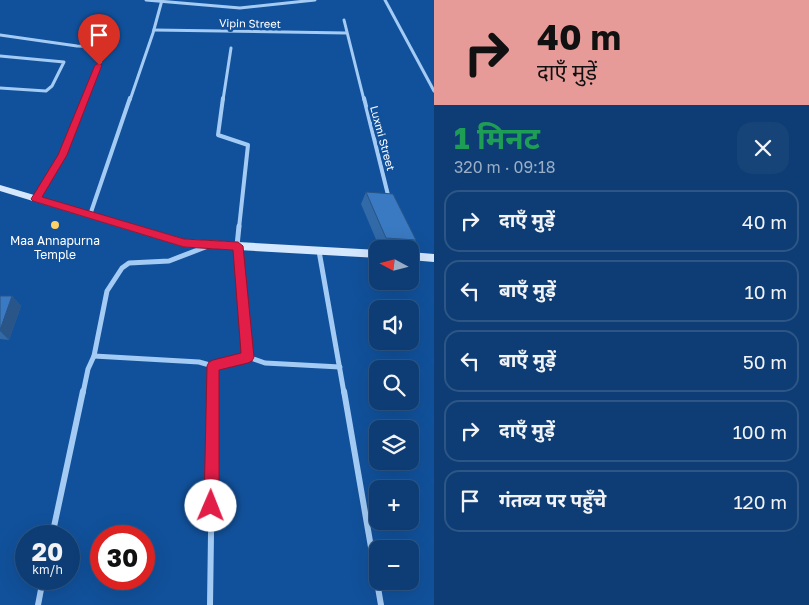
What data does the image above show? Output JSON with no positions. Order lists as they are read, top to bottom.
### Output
{
  "streets": {
    "street": ["Vipin Street", "Luxmi Street"]
  },
  "crossings": [
    ["Vipin Street", "Luxmi Street"]
  ],
  "places": ["Maa Annapurna Temple"],
  "north": "left",
  "page": {
    "turn": ["40 m", "दाएँ मुड़ें"],
    "heading": ["1 मिनट", "320 m · 09:18"],
    "list": [
      {
        "name": "दाएँ मुड़ें",
        "value": "40 m"
      },
      {
        "name": "बाएँ मुड़ें",
        "value": "10 m"
      },
      {
        "name": "बाएँ मुड़ें",
        "value": "50 m"
      },
      {
        "name": "दाएँ मुड़ें",
        "value": "100 m"
      },
      {
        "name": "गंतव्य पर पहुँचे",
        "value": "120 m"
      }
    ],
    "map_buttons": ["+", "−"],
    "speed": "20 km/h",
    "limit": "30"
  }
}
